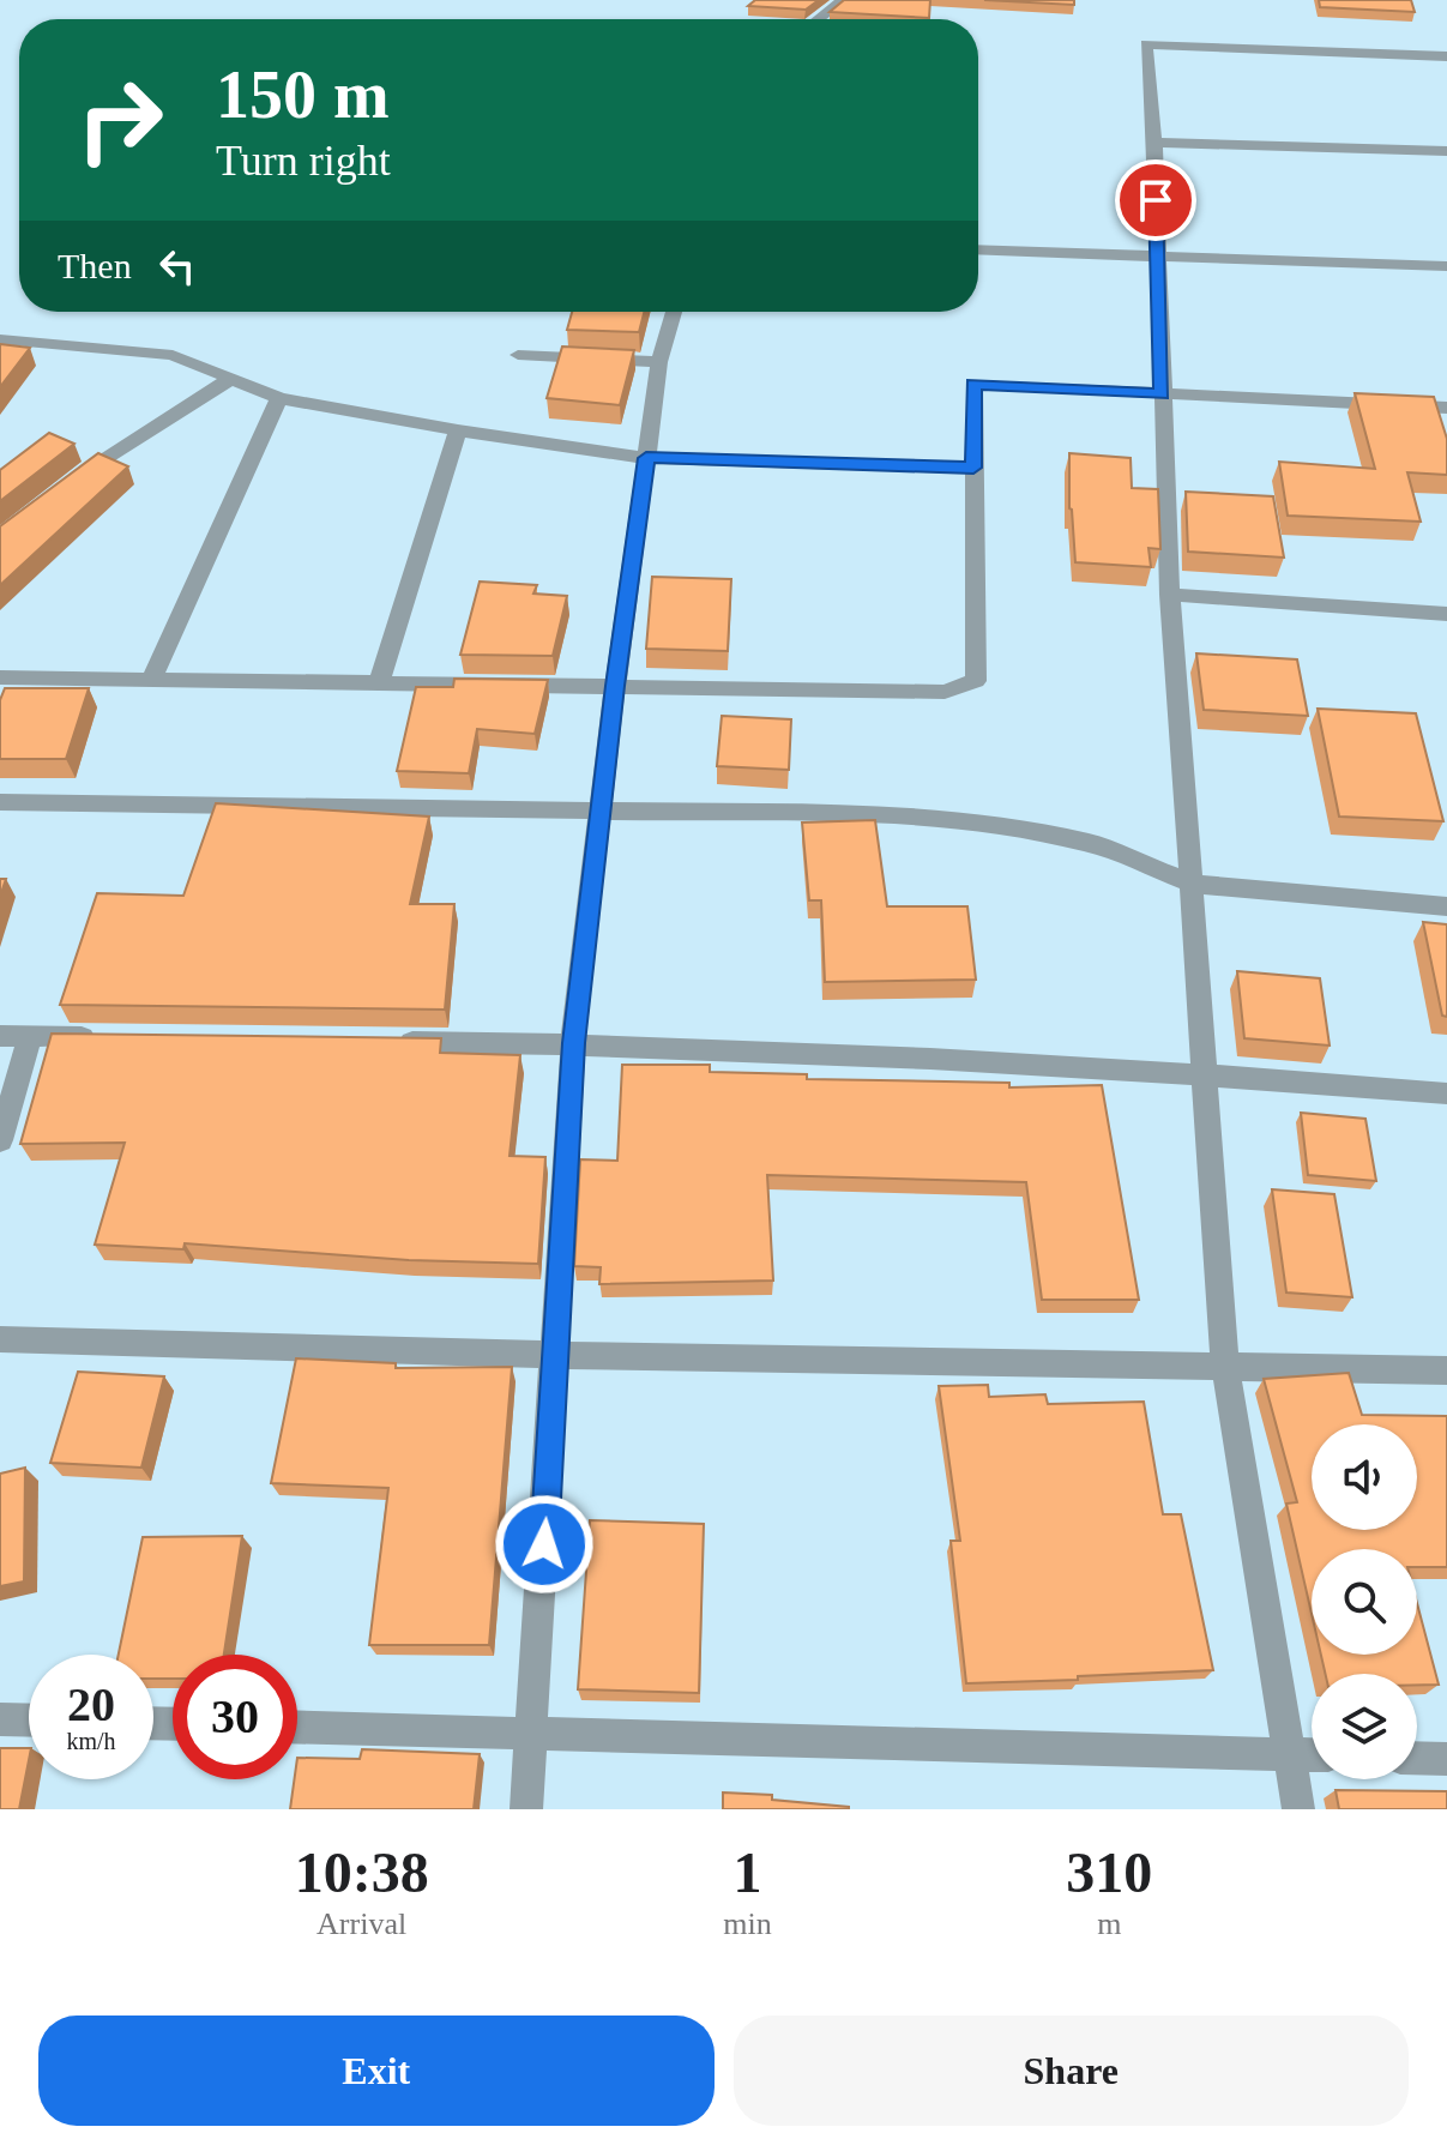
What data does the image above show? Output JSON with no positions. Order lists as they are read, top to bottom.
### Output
{
  "page": {
    "turn": ["150 m", "Turn right"],
    "then": "Then",
    "speed": "20 km/h",
    "limit": "30",
    "eta": [
      "10:38",
      "Arrival",
      "1",
      "min",
      "310",
      "m"
    ],
    "buttons": ["Exit", "Share"]
  }
}
